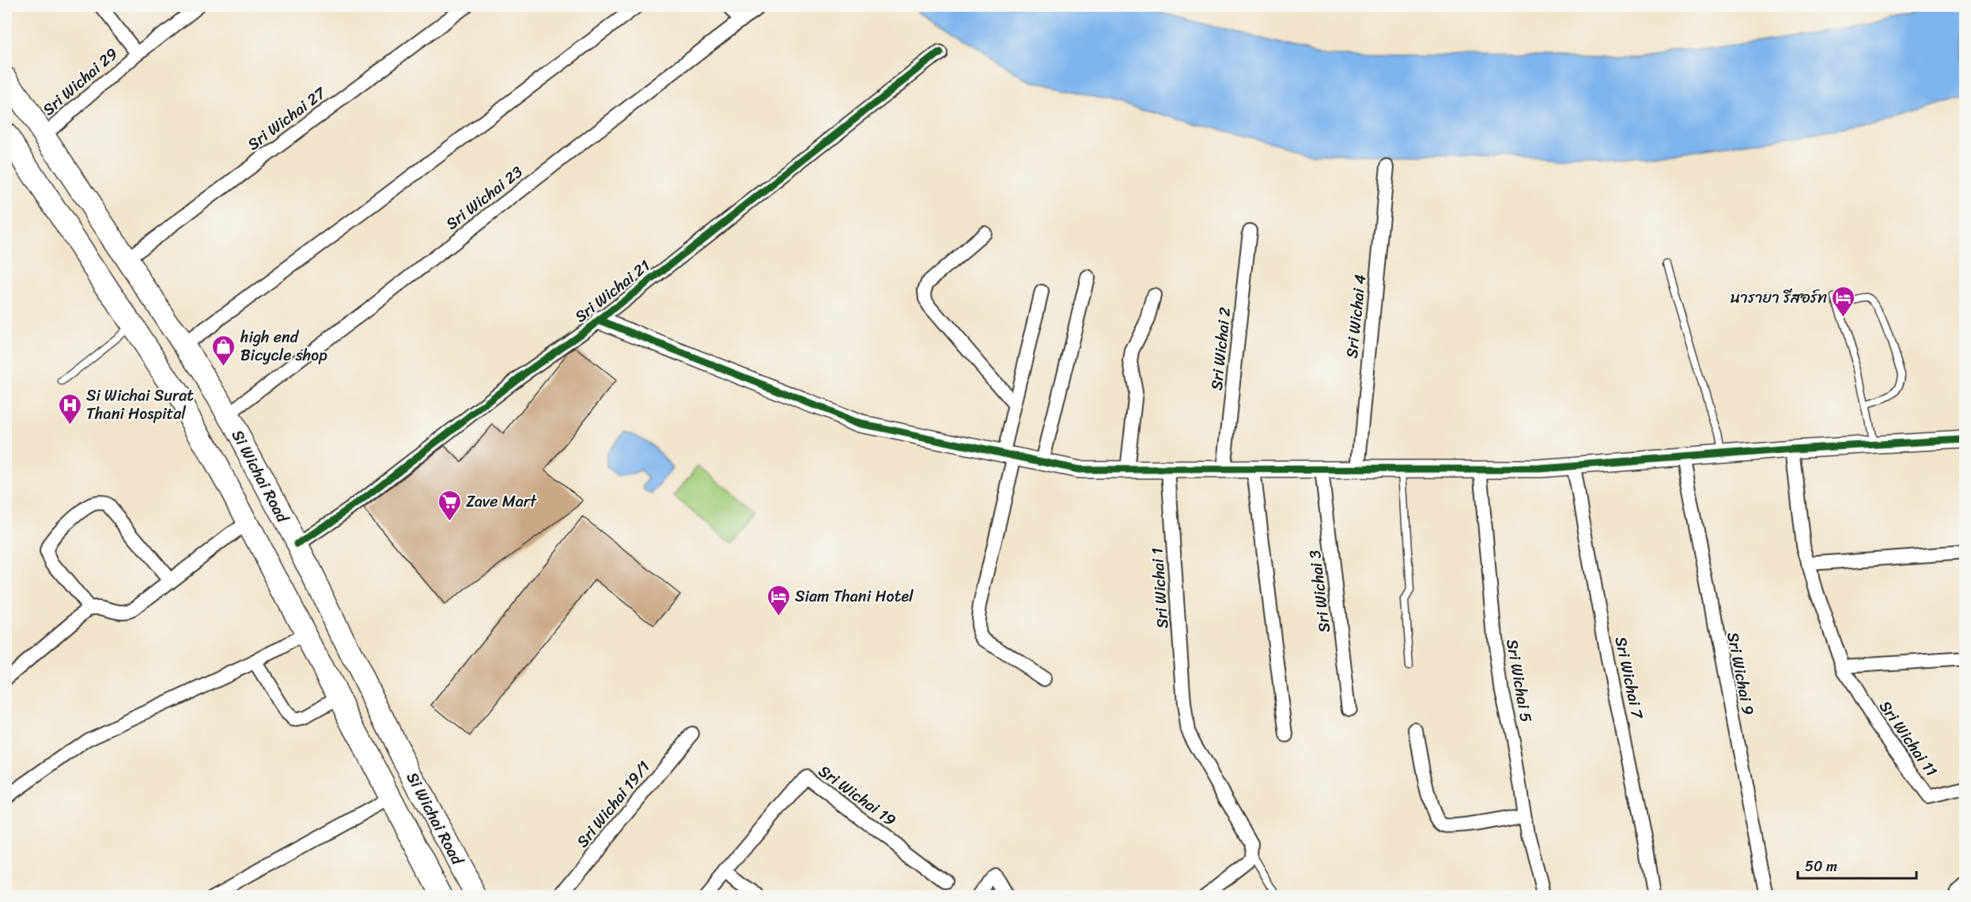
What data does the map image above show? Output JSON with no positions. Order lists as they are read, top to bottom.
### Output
{
  "streets": {
    "main road": ["Si Wichai Road"],
    "street": [
      "Sri Wichai 29",
      "Sri Wichai 27",
      "Sri Wichai 23",
      "Sri Wichai 21",
      "Sri Wichai 4",
      "Sri Wichai 2",
      "Sri Wichai 1",
      "Sri Wichai 3",
      "Sri Wichai 9",
      "Sri Wichai 7",
      "Sri Wichai 5",
      "Sri Wichai 11",
      "Sri Wichai 19",
      "Sri Wichai 19/1"
    ]
  },
  "crossings": [
    ["Sri Wichai 29", "Si Wichai Road"],
    ["Sri Wichai 27", "Si Wichai Road"],
    ["Sri Wichai 23", "Si Wichai Road"],
    ["Sri Wichai 21", "Si Wichai Road"]
  ],
  "places": {
    "hotel": ["นารายา รีสอร์ท", "Siam Thani Hotel"],
    "shop": ["high end Bicycle shop"],
    "hospital": ["Si Wichai Surat Thani Hospital"],
    "supermarket": ["Zave Mart"]
  },
  "scale_bar": "50 m"
}
